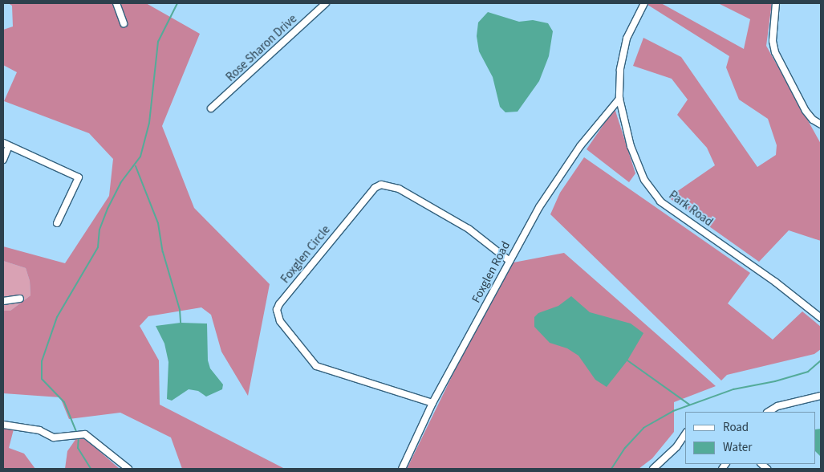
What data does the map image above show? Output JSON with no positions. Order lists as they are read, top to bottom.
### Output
{
  "streets": {
    "street": [
      "Rose Sharon Drive",
      "Park Road",
      "Foxglen Circle",
      "Foxglen Road"
    ]
  },
  "crossings": [
    ["Park Road", "Foxglen Road"],
    ["Foxglen Circle", "Foxglen Road"]
  ],
  "legend": ["Road", "Water"]
}
